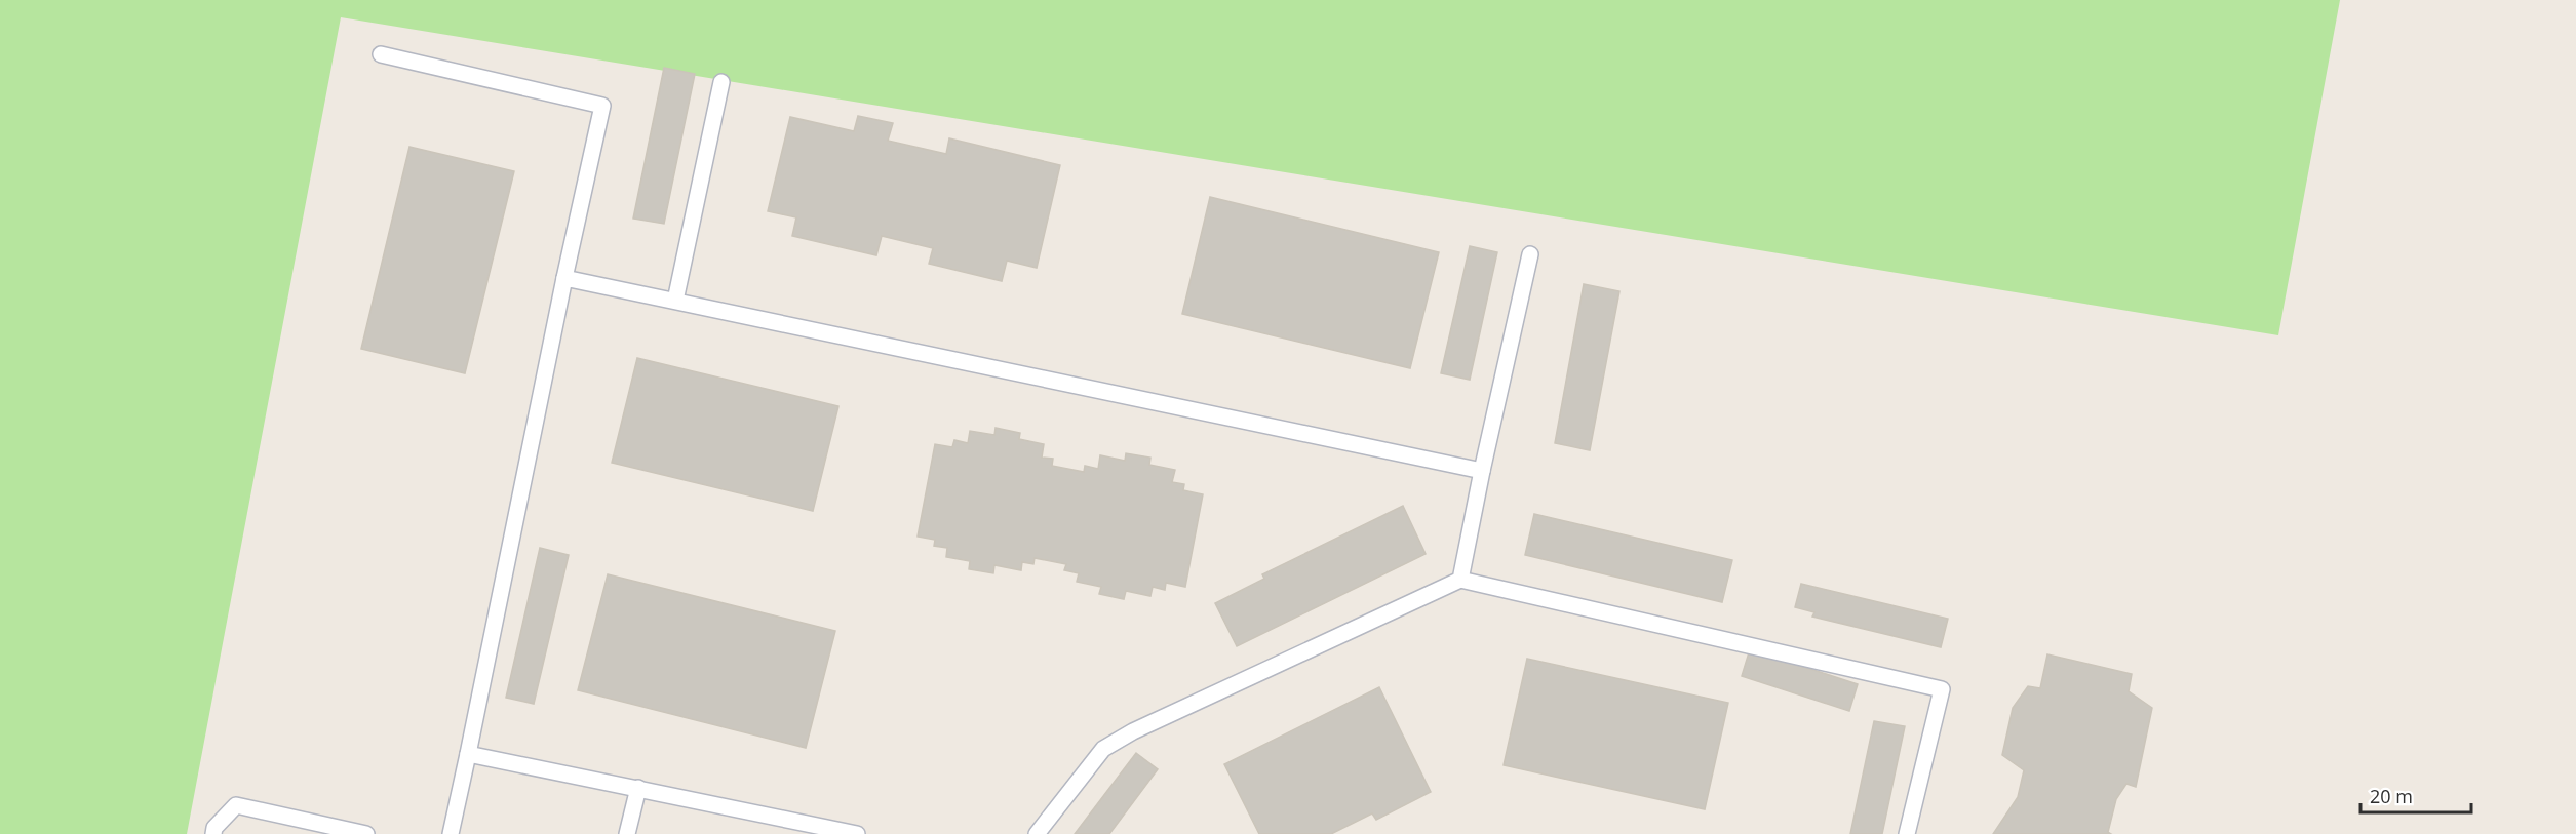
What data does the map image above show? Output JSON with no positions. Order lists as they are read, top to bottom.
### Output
{
  "scale_bar": "20 m"
}
